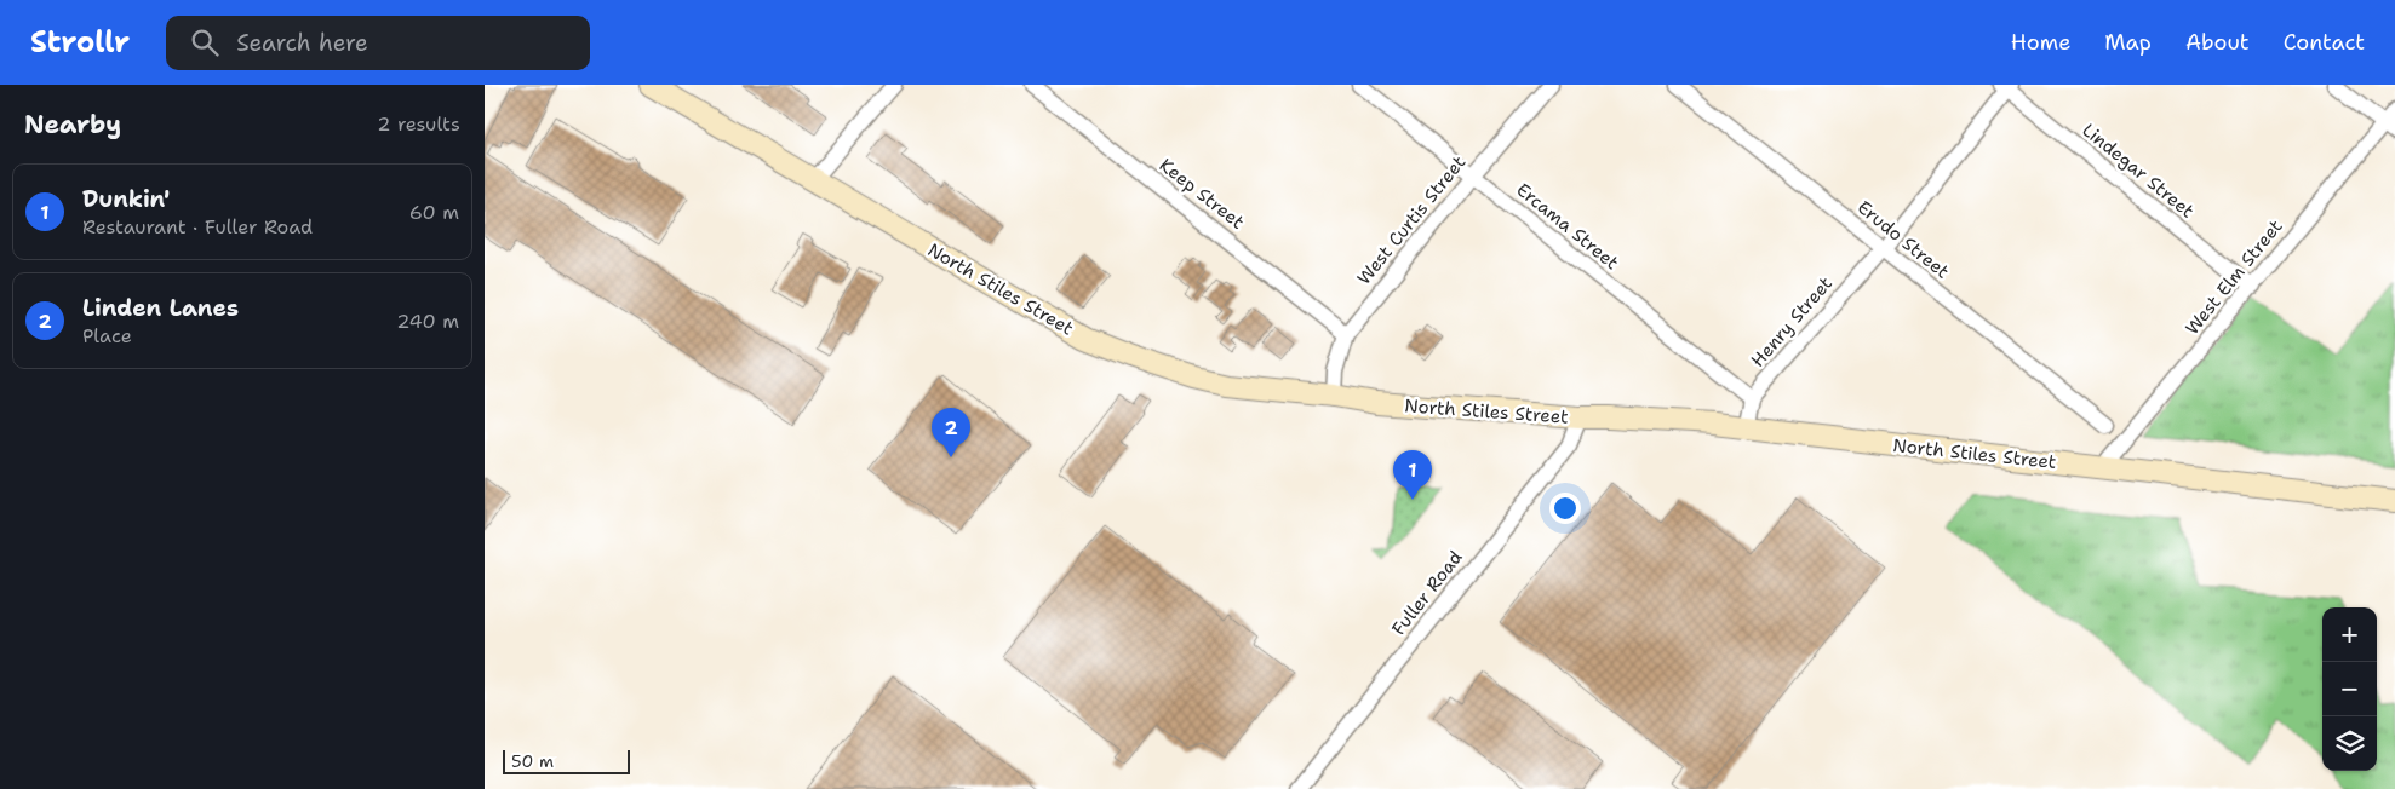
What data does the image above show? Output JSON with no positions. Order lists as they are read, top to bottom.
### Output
{
  "streets": {
    "main road": ["North Stiles Street"],
    "street": [
      "Lindegar Street",
      "Keep Street",
      "West Curtis Street",
      "Ercama Street",
      "Erudo Street",
      "West Elm Street",
      "Henry Street",
      "Fuller Road"
    ]
  },
  "crossings": [
    ["Lindegar Street", "West Elm Street"],
    ["Lindegar Street", "Henry Street"],
    ["Keep Street", "West Curtis Street"],
    ["West Curtis Street", "Ercama Street"],
    ["West Curtis Street", "North Stiles Street"],
    ["Ercama Street", "Henry Street"],
    ["Erudo Street", "Henry Street"],
    ["West Elm Street", "North Stiles Street"],
    ["North Stiles Street", "Henry Street"],
    ["North Stiles Street", "Fuller Road"]
  ],
  "scale_bar": "50 m",
  "page": {
    "header": "Strollr",
    "search": "Search here",
    "nav": [
      "Home",
      "Map",
      "About",
      "Contact"
    ],
    "heading": ["Nearby", "2 results"],
    "list": [
      {
        "mark": "1",
        "name": "Dunkin'",
        "note": "Restaurant · Fuller Road",
        "value": "60 m"
      },
      {
        "mark": "2",
        "name": "Linden Lanes",
        "note": "Place",
        "value": "240 m"
      }
    ],
    "pins": ["2", "1"],
    "map_buttons": ["+", "−"],
    "scale": "50 m"
  }
}
